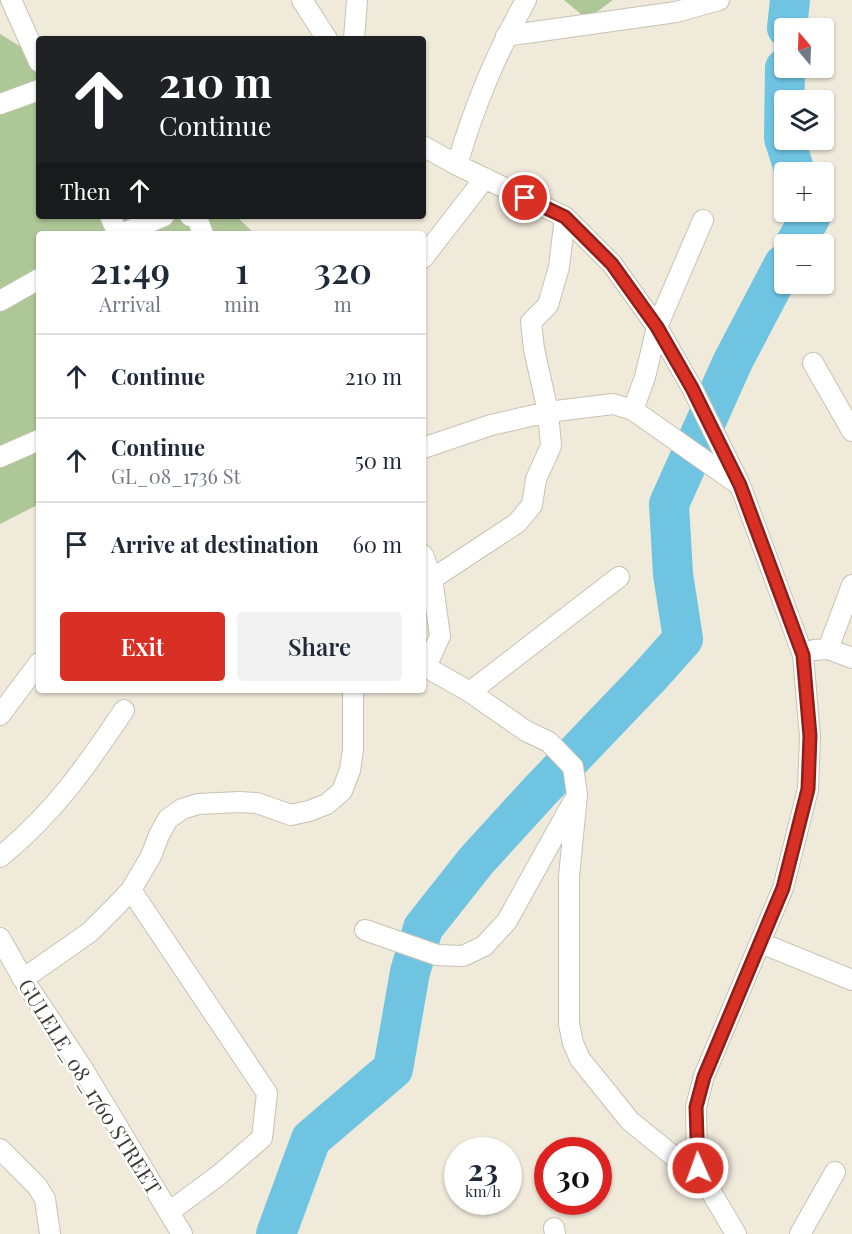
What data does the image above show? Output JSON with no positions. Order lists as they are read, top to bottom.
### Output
{
  "streets": {
    "street": ["GULELE_08_1760 STREET"]
  },
  "north": "top",
  "page": {
    "map_buttons": ["+", "−"],
    "turn": ["210 m", "Continue"],
    "then": "Then",
    "eta": [
      "21:49",
      "Arrival",
      "1",
      "min",
      "320",
      "m"
    ],
    "list": [
      {
        "name": "Continue",
        "value": "210 m"
      },
      {
        "name": "Continue",
        "note": "GL_08_1736 St",
        "value": "50 m"
      },
      {
        "name": "Arrive at destination",
        "value": "60 m"
      }
    ],
    "buttons": ["Exit", "Share"],
    "speed": "23 km/h",
    "limit": "30"
  }
}
